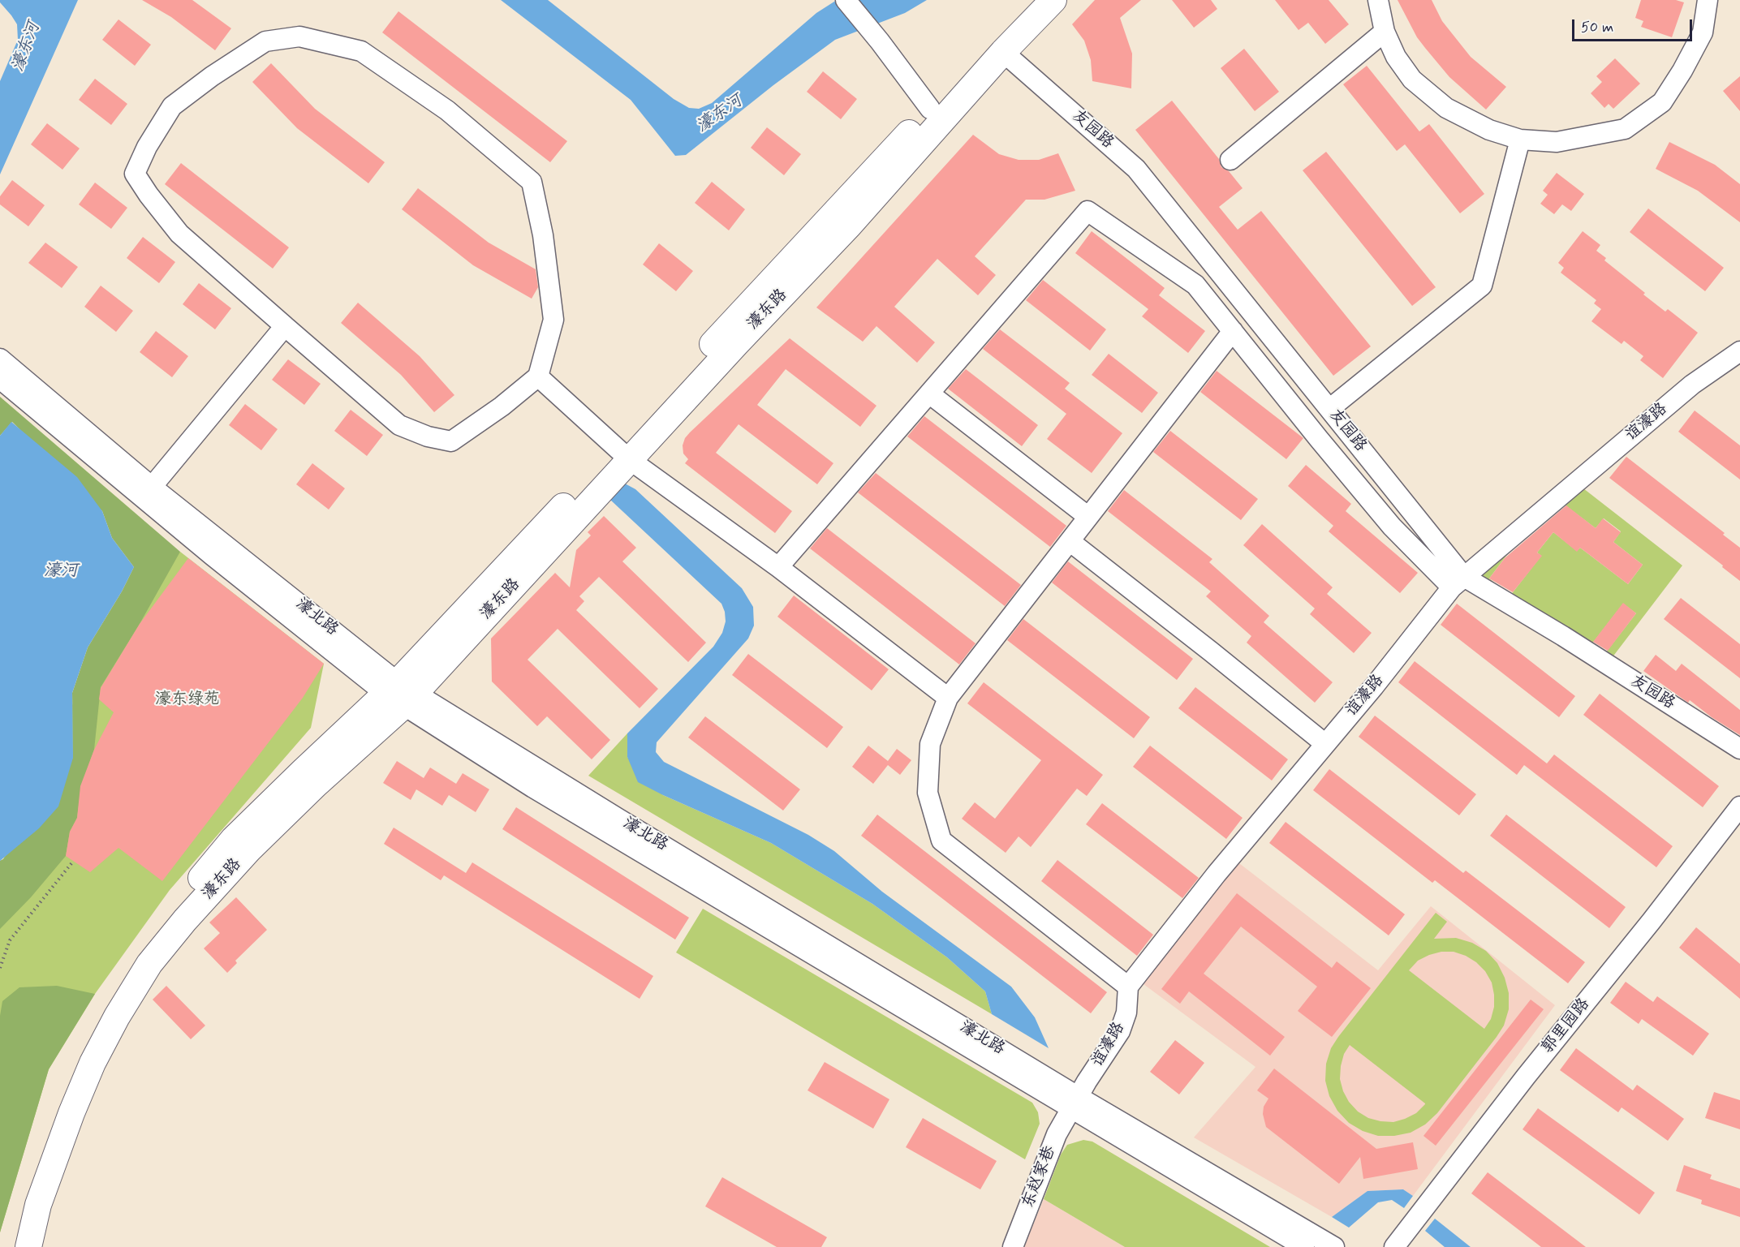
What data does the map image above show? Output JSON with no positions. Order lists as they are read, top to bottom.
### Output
{
  "streets": {
    "main road": ["濠东路"],
    "street": [
      "友园路",
      "谊濠路",
      "濠北路",
      "郭里园路",
      "东赵家巷"
    ]
  },
  "crossings": [
    ["友园路", "濠东路"],
    ["友园路", "谊濠路"],
    ["濠东路", "濠北路"],
    ["谊濠路", "濠北路"],
    ["谊濠路", "东赵家巷"],
    ["濠北路", "东赵家巷"]
  ],
  "water": ["濠东河", "濠河"],
  "parks": ["濠东绿苑"],
  "scale_bar": "50 m"
}
